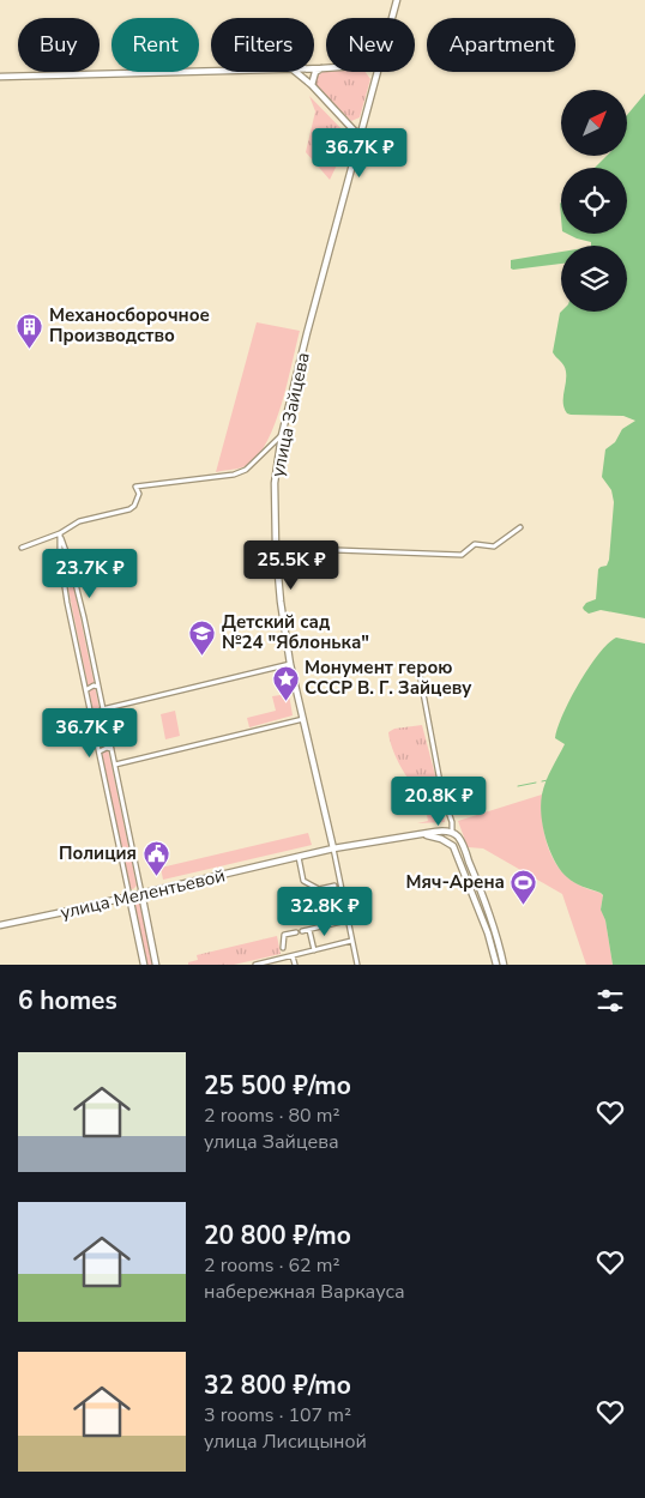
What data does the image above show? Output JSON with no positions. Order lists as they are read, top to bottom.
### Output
{
  "streets": {
    "main road": ["улица Зайцева", "улица Мелентьевой"]
  },
  "crossings": [
    ["улица Зайцева", "улица Мелентьевой"]
  ],
  "places": {
    "building": ["Механосборочное Производство"],
    "school or university": ["Детский сад №24 \"Яблонька\""],
    "place": ["Монумент герою СССР В. Г. Зайцеву"],
    "public building": ["Полиция"],
    "sports": ["Мяч-Арена"]
  },
  "north": "top right",
  "page": {
    "chip": [
      "Buy",
      "Rent",
      "Filters",
      "New",
      "Apartment"
    ],
    "price": [
      "36.7K ₽",
      "25.5K ₽",
      "23.7K ₽",
      "36.7K ₽",
      "20.8K ₽",
      "32.8K ₽"
    ],
    "heading": "6 homes",
    "list": [
      {
        "name": "25 500 ₽/mo",
        "note": "2 rooms · 80 m² · улица Зайцева"
      },
      {
        "name": "20 800 ₽/mo",
        "note": "2 rooms · 62 m² · набережная Варкауса"
      },
      {
        "name": "32 800 ₽/mo",
        "note": "3 rooms · 107 m² · улица Лисицыной"
      }
    ]
  }
}
